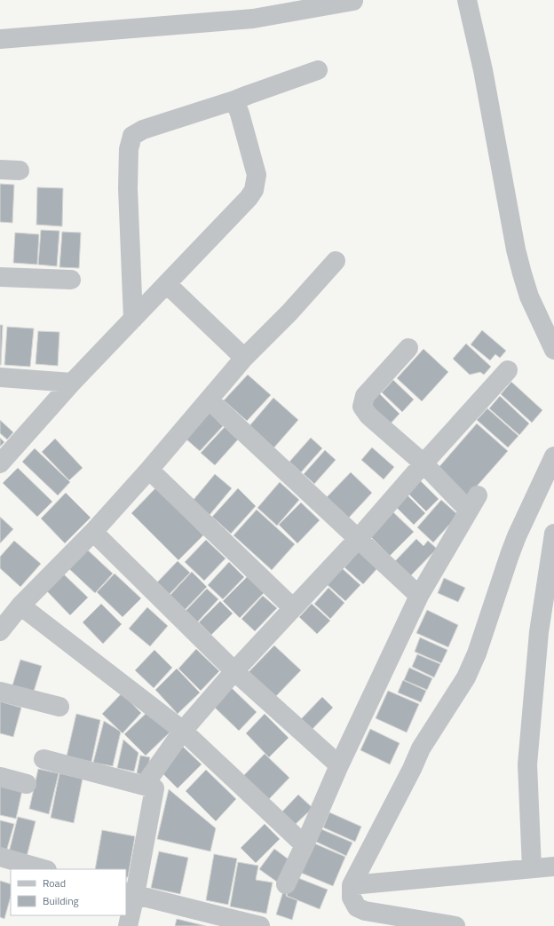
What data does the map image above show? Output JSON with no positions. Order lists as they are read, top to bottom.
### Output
{
  "legend": ["Road", "Building"]
}
